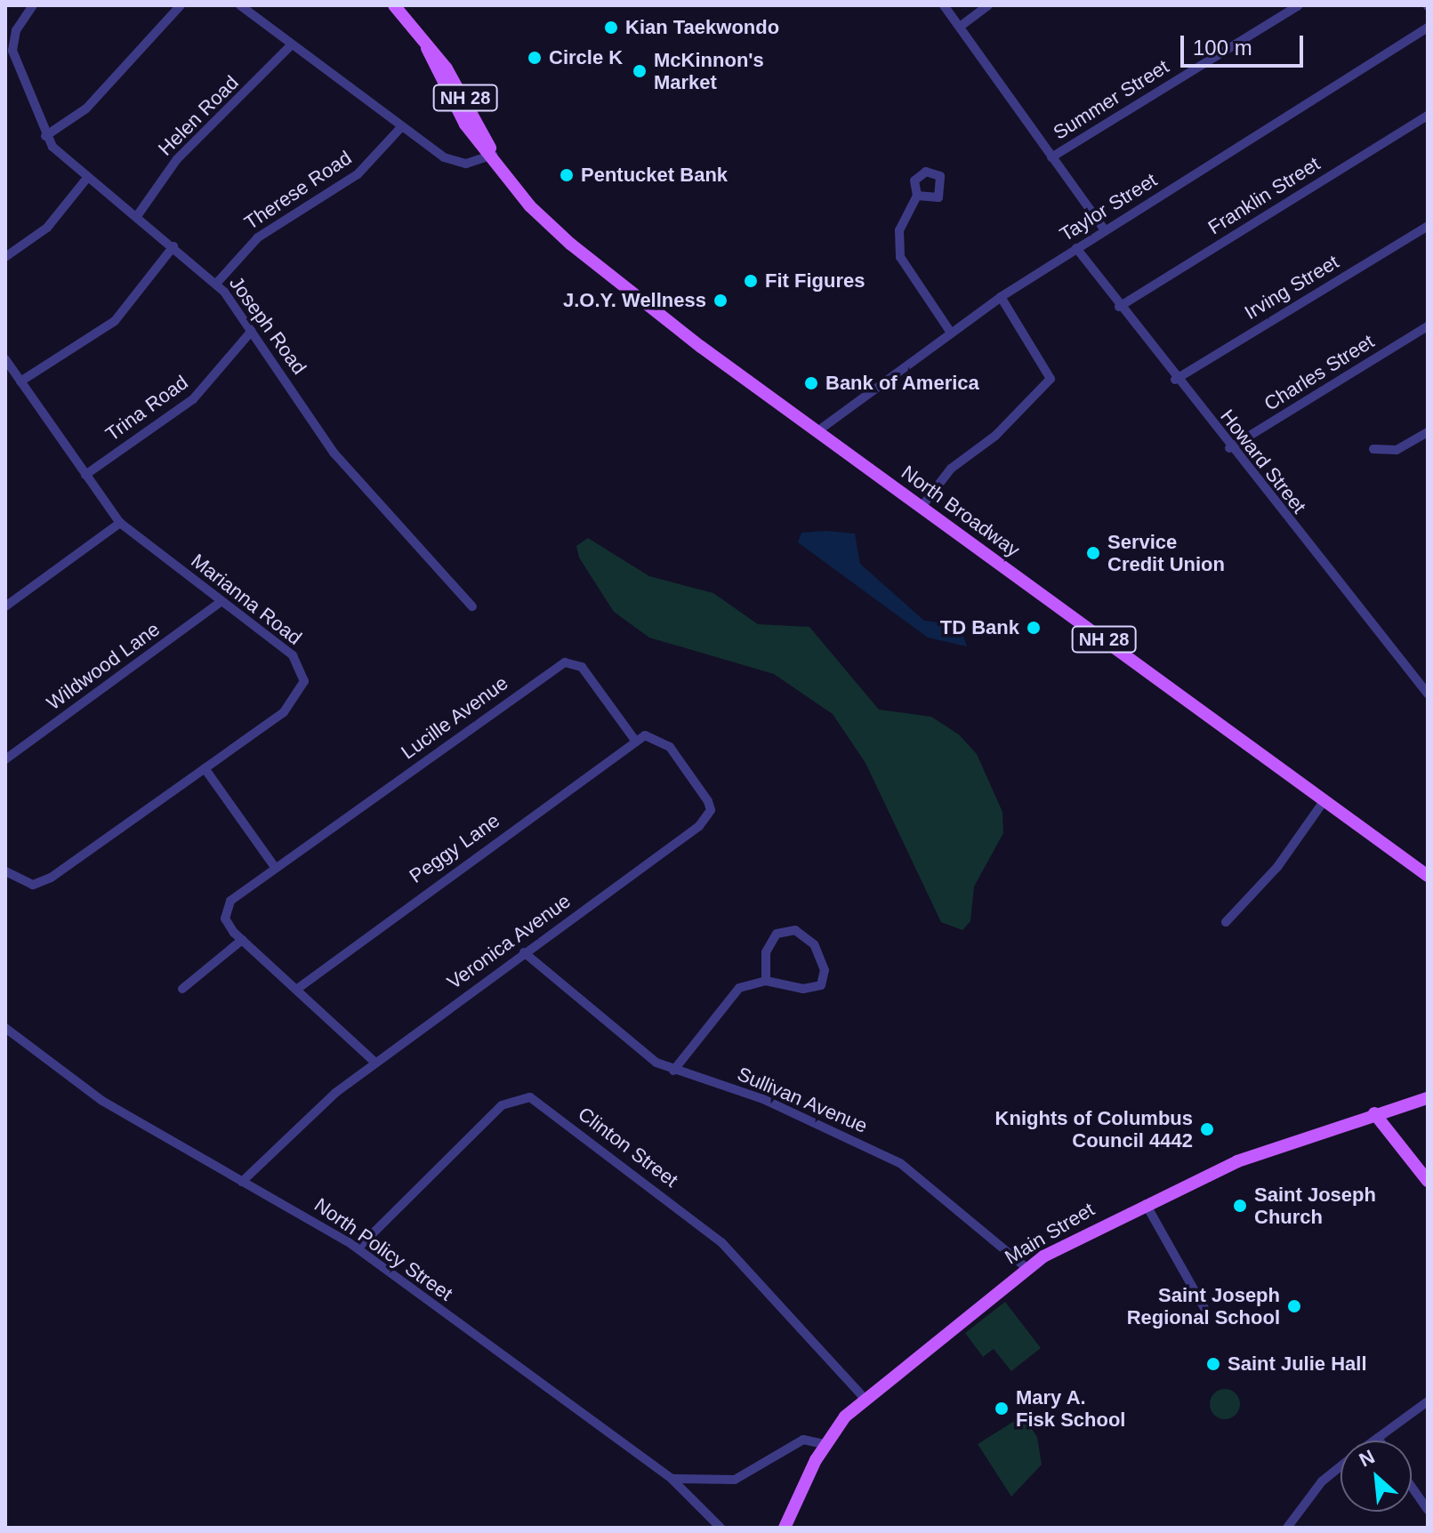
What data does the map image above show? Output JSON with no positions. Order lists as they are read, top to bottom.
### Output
{
  "streets": {
    "main road": ["NH 28", "North Broadway", "Main Street"],
    "street": [
      "Summer Street",
      "Helen Road",
      "Therese Road",
      "Franklin Street",
      "Taylor Street",
      "Irving Street",
      "Joseph Road",
      "Charles Street",
      "Trina Road",
      "Howard Street",
      "Marianna Road",
      "Wildwood Lane",
      "Lucille Avenue",
      "Peggy Lane",
      "Veronica Avenue",
      "Sullivan Avenue",
      "Clinton Street",
      "North Policy Street"
    ]
  },
  "crossings": [
    ["Helen Road", "Joseph Road"],
    ["Therese Road", "Joseph Road"],
    ["Franklin Street", "Howard Street"],
    ["Taylor Street", "Howard Street"],
    ["Taylor Street", "North Broadway"],
    ["Irving Street", "Howard Street"],
    ["Joseph Road", "Trina Road"],
    ["Charles Street", "Howard Street"],
    ["Trina Road", "Marianna Road"],
    ["Marianna Road", "Wildwood Lane"],
    ["Lucille Avenue", "Peggy Lane"],
    ["Lucille Avenue", "Veronica Avenue"],
    ["Peggy Lane", "Veronica Avenue"],
    ["Veronica Avenue", "Sullivan Avenue"],
    ["Veronica Avenue", "North Policy Street"],
    ["Sullivan Avenue", "Main Street"],
    ["Clinton Street", "Main Street"],
    ["Clinton Street", "North Policy Street"]
  ],
  "places": [
    "Kian Taekwondo",
    "Circle K",
    "McKinnon's Market",
    "Pentucket Bank",
    "Fit Figures",
    "J.O.Y. Wellness",
    "Bank of America",
    "Service Credit Union",
    "TD Bank",
    "Knights of Columbus Council 4442",
    "Saint Joseph Church",
    "Saint Joseph Regional School",
    "Saint Julie Hall",
    "Mary A. Fisk School"
  ],
  "scale_bar": "100 m",
  "north": "top left"
}
